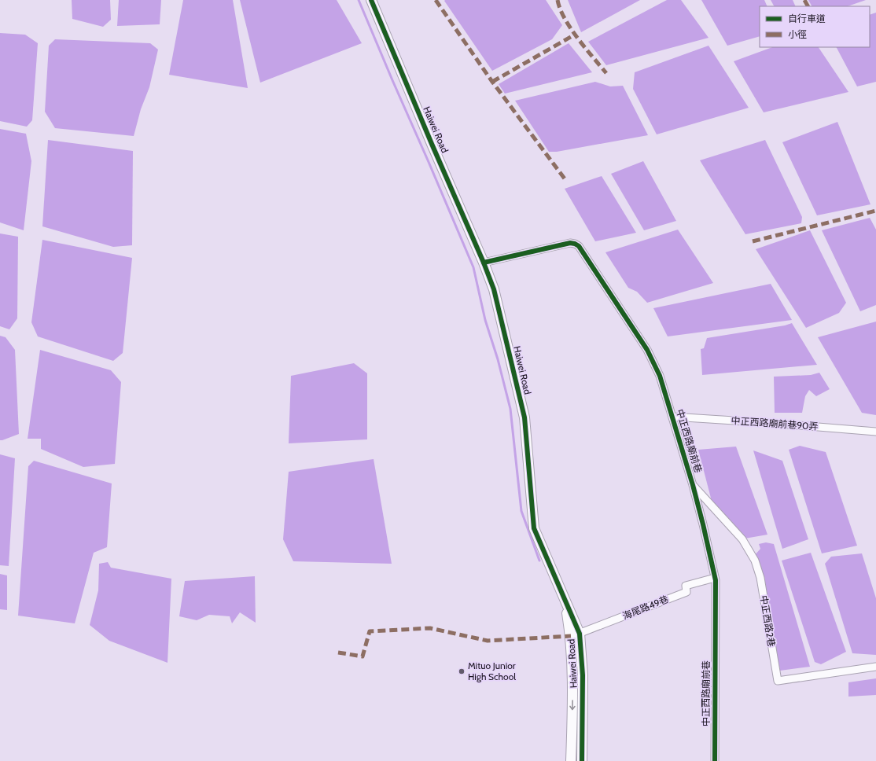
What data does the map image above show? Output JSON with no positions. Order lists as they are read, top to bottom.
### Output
{
  "streets": {
    "street": [
      "Haiwei Road",
      "中正西路廟前巷90弄",
      "中正西路廟前巷",
      "海尾路49巷",
      "中正西路2巷"
    ]
  },
  "crossings": [
    ["Haiwei Road", "中正西路廟前巷"],
    ["Haiwei Road", "海尾路49巷"],
    ["中正西路廟前巷90弄", "中正西路廟前巷"],
    ["中正西路廟前巷", "海尾路49巷"],
    ["中正西路廟前巷", "中正西路2巷"]
  ],
  "places": ["Mituo Junior High School"],
  "legend": ["自行車道", "小徑"]
}
